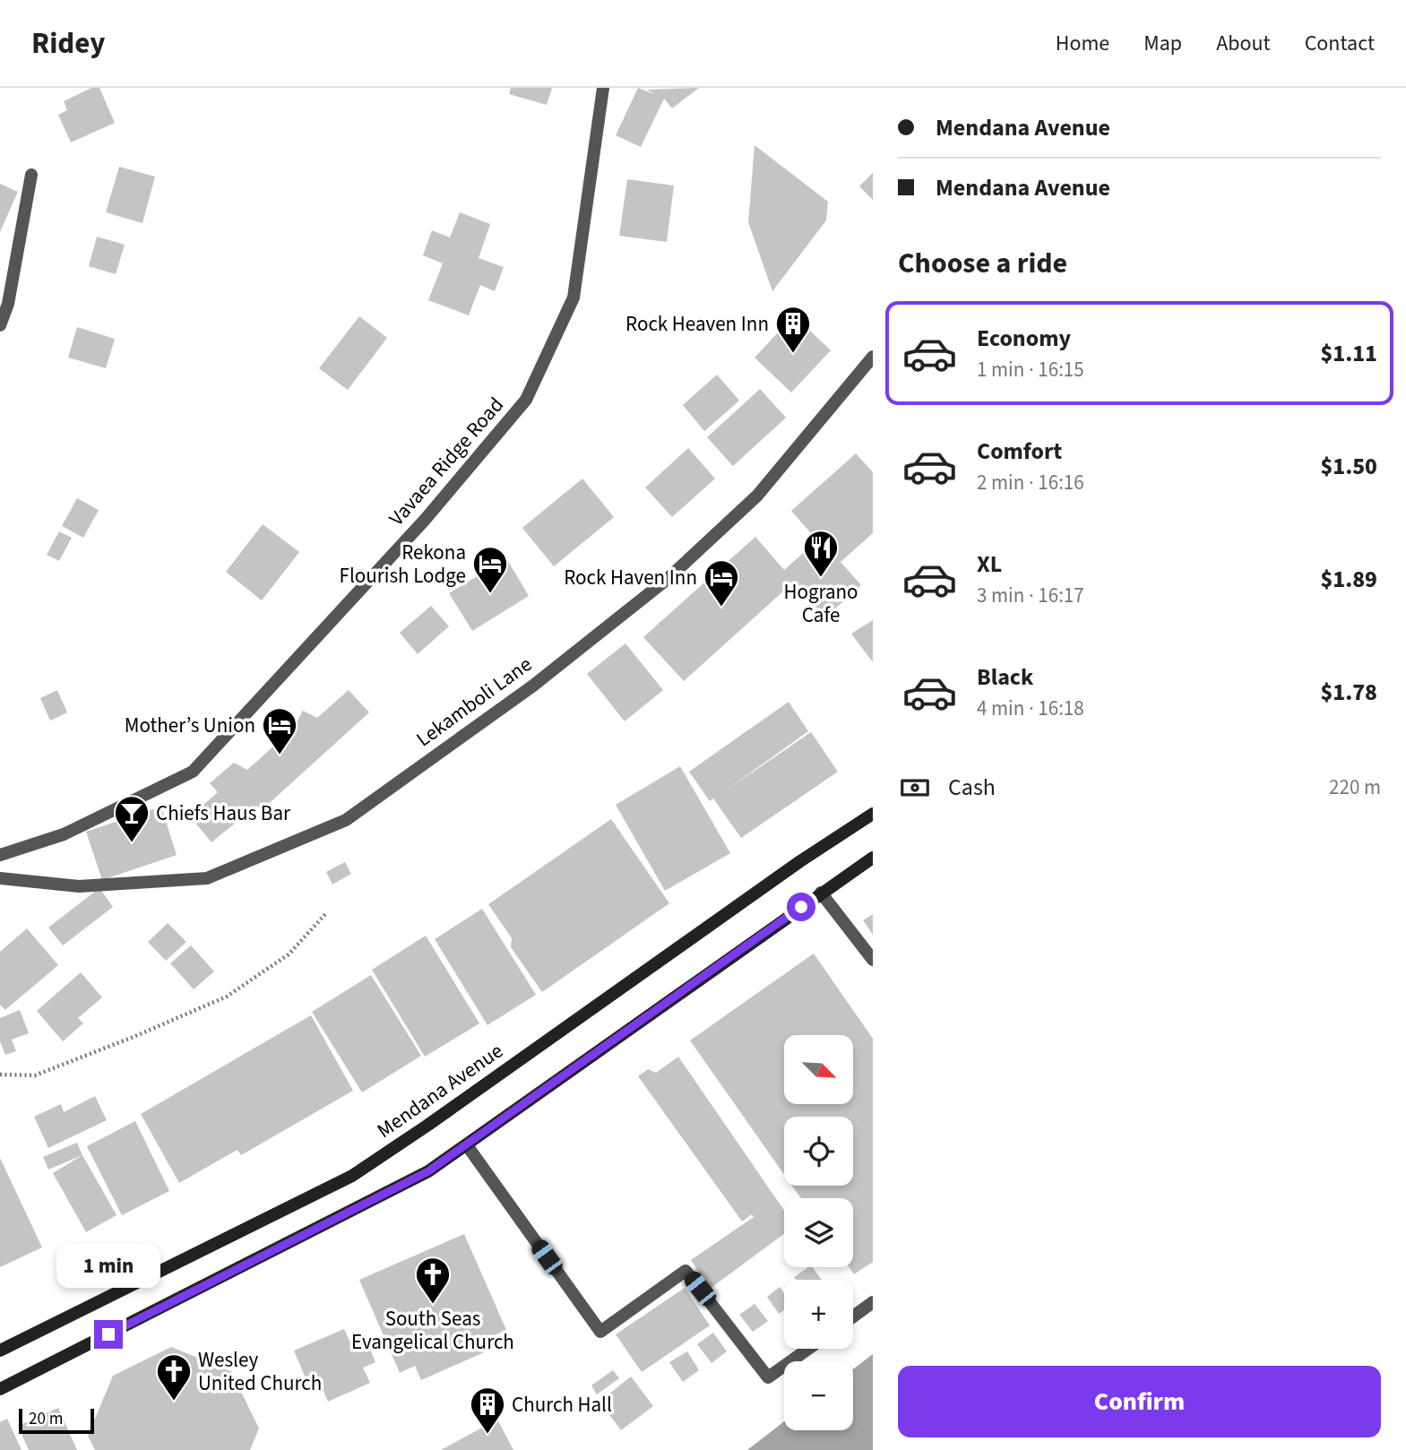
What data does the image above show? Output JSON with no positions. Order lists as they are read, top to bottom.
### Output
{
  "streets": {
    "main road": ["Mendana Avenue"],
    "street": ["Vavaea Ridge Road", "Lekamboli Lane"]
  },
  "places": {
    "building": ["Rock Heaven Inn", "Church Hall"],
    "restaurant": ["Hograno Cafe"],
    "hotel": ["Rekona Flourish Lodge", "Rock Haven Inn", "Mother’s Union"],
    "bar": ["Chiefs Haus Bar"],
    "church": ["South Seas Evangelical Church", "Wesley United Church"]
  },
  "scale_bar": "20 m",
  "north": "bottom right",
  "page": {
    "header": "Ridey",
    "nav": [
      "Home",
      "Map",
      "About",
      "Contact"
    ],
    "banner": ["Mendana Avenue", "Mendana Avenue"],
    "heading": "Choose a ride",
    "list": [
      {
        "name": "Economy",
        "note": "1 min · 16:15",
        "value": "$1.11"
      },
      {
        "name": "Comfort",
        "note": "2 min · 16:16",
        "value": "$1.50"
      },
      {
        "name": "XL",
        "note": "3 min · 16:17",
        "value": "$1.89"
      },
      {
        "name": "Black",
        "note": "4 min · 16:18",
        "value": "$1.78"
      }
    ],
    "pay": ["Cash", "220 m"],
    "map_buttons": ["+", "−"],
    "bubble": "1 min",
    "buttons": "Confirm",
    "scale": "20 m"
  }
}
